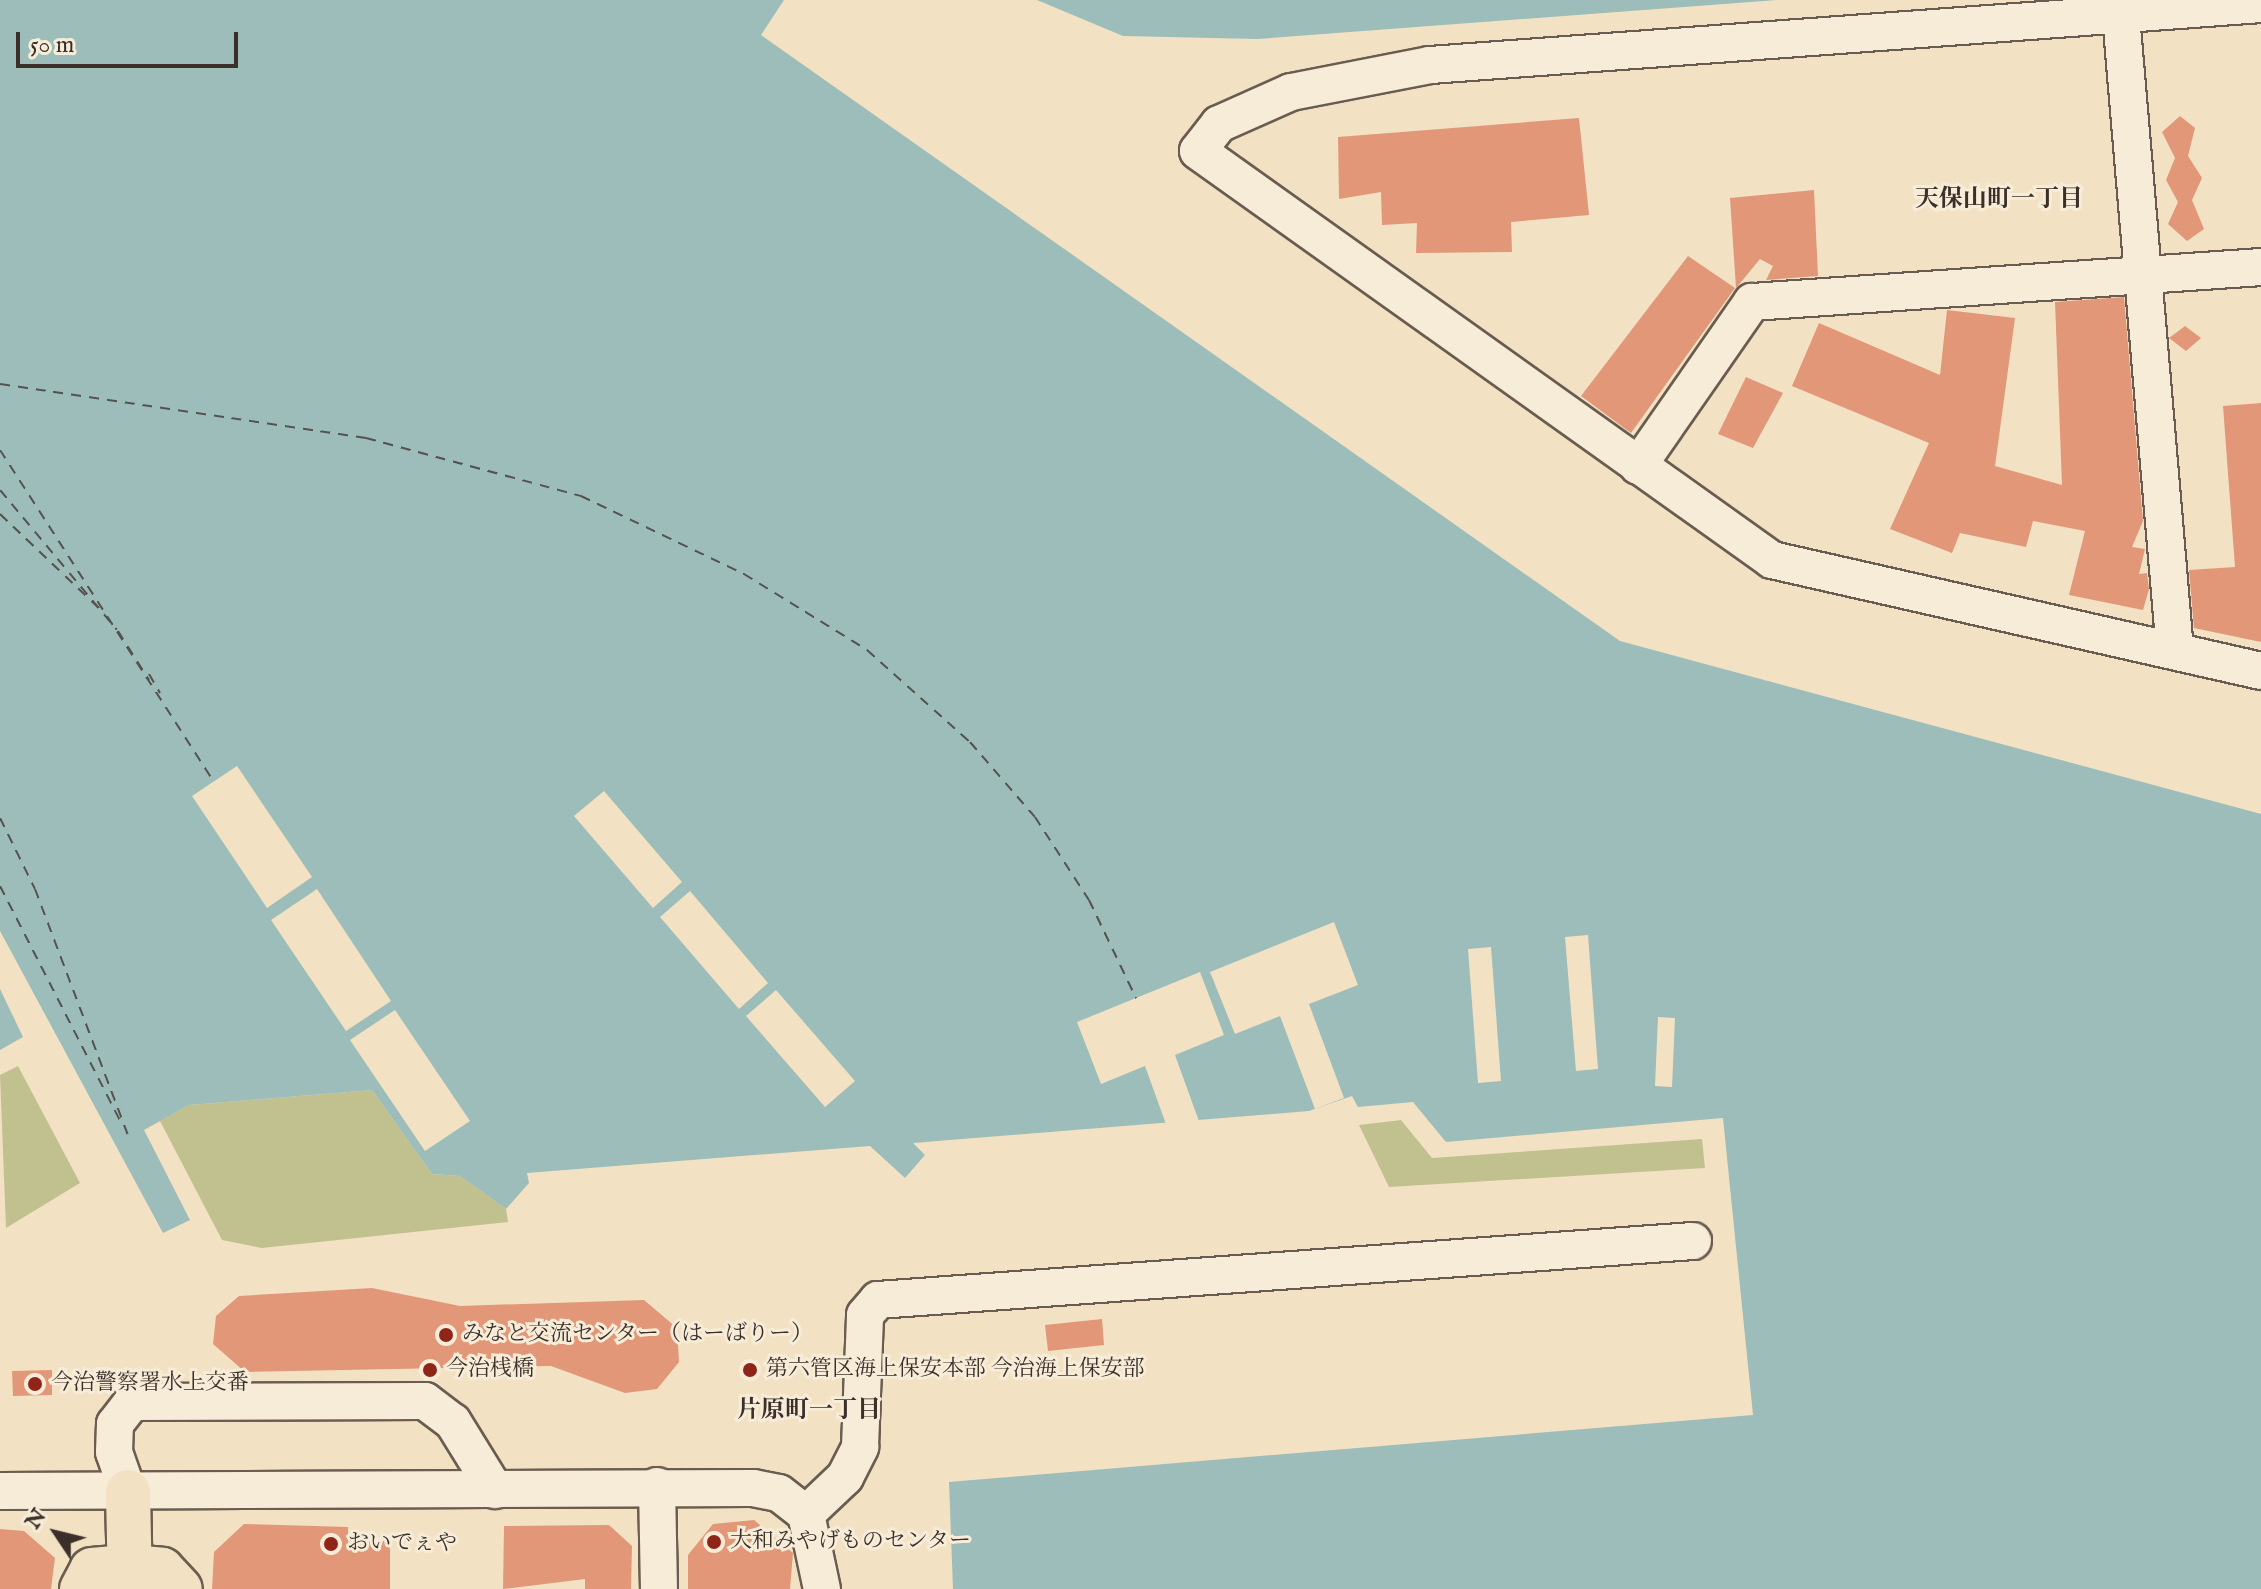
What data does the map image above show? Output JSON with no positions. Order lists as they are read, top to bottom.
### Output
{
  "districts": ["天保山町一丁目", "片原町一丁目"],
  "places": [
    "みなと交流センター（はーばりー）",
    "今治桟橋",
    "第六管区海上保安本部 今治海上保安部",
    "今治警察署水上交番",
    "大和みやげものセンター",
    "おいでぇや"
  ],
  "scale_bar": "50 m",
  "north": "top left"
}
